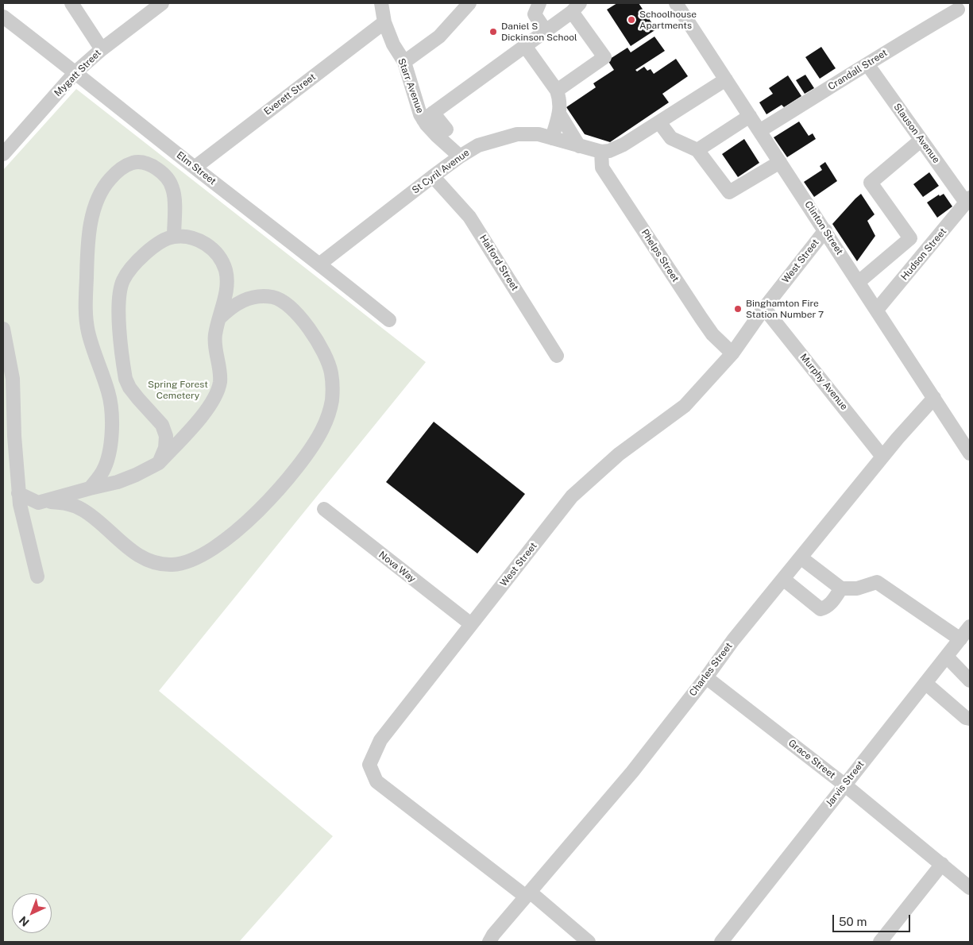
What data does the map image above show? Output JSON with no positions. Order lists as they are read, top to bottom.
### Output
{
  "streets": {
    "street": [
      "Crandall Street",
      "Mygatt Street",
      "Starr Avenue",
      "Everett Street",
      "Slauson Avenue",
      "Elm Street",
      "St Cyril Avenue",
      "Clinton Street",
      "Hudson Street",
      "Phelps Street",
      "West Street",
      "Halford Street",
      "Murphy Avenue",
      "Nova Way",
      "Charles Street",
      "Grace Street",
      "Jarvis Street"
    ]
  },
  "crossings": [
    ["Crandall Street", "Slauson Avenue"],
    ["Crandall Street", "Clinton Street"],
    ["Mygatt Street", "Elm Street"],
    ["Starr Avenue", "Everett Street"],
    ["Starr Avenue", "St Cyril Avenue"],
    ["Everett Street", "Elm Street"],
    ["Slauson Avenue", "Hudson Street"],
    ["Elm Street", "St Cyril Avenue"],
    ["St Cyril Avenue", "Phelps Street"],
    ["St Cyril Avenue", "Halford Street"],
    ["Clinton Street", "Hudson Street"],
    ["Clinton Street", "West Street"],
    ["Clinton Street", "Charles Street"],
    ["Phelps Street", "West Street"],
    ["West Street", "Murphy Avenue"],
    ["West Street", "Nova Way"],
    ["West Street", "Charles Street"],
    ["Murphy Avenue", "Charles Street"],
    ["Charles Street", "Grace Street"],
    ["Grace Street", "Jarvis Street"]
  ],
  "parks": ["Spring Forest Cemetery"],
  "places": ["Schoolhouse Apartments", "Daniel S Dickinson School", "Binghamton Fire Station Number 7"],
  "scale_bar": "50 m",
  "north": "bottom left"
}
